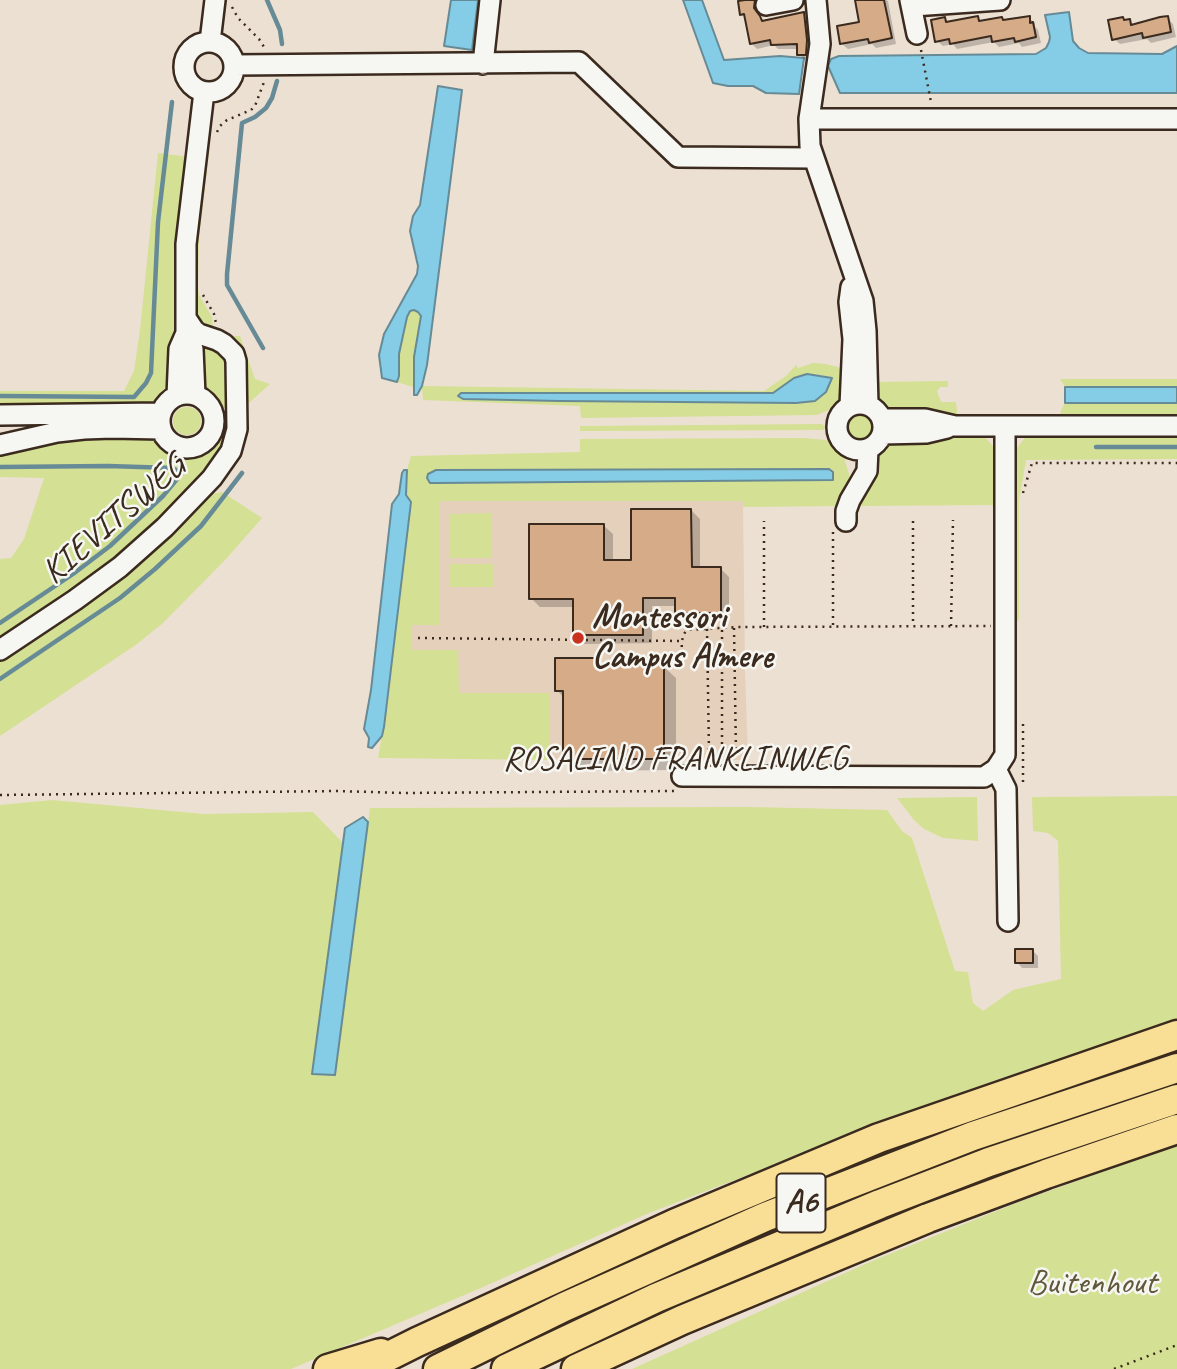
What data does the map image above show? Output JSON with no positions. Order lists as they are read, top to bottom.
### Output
{
  "streets": {
    "highway": ["A6"],
    "street": ["KIEVITSWEG", "ROSALIND FRANKLINWEG"]
  },
  "parks": ["Buitenhout"],
  "places": ["Montessori Campus Almere"]
}
